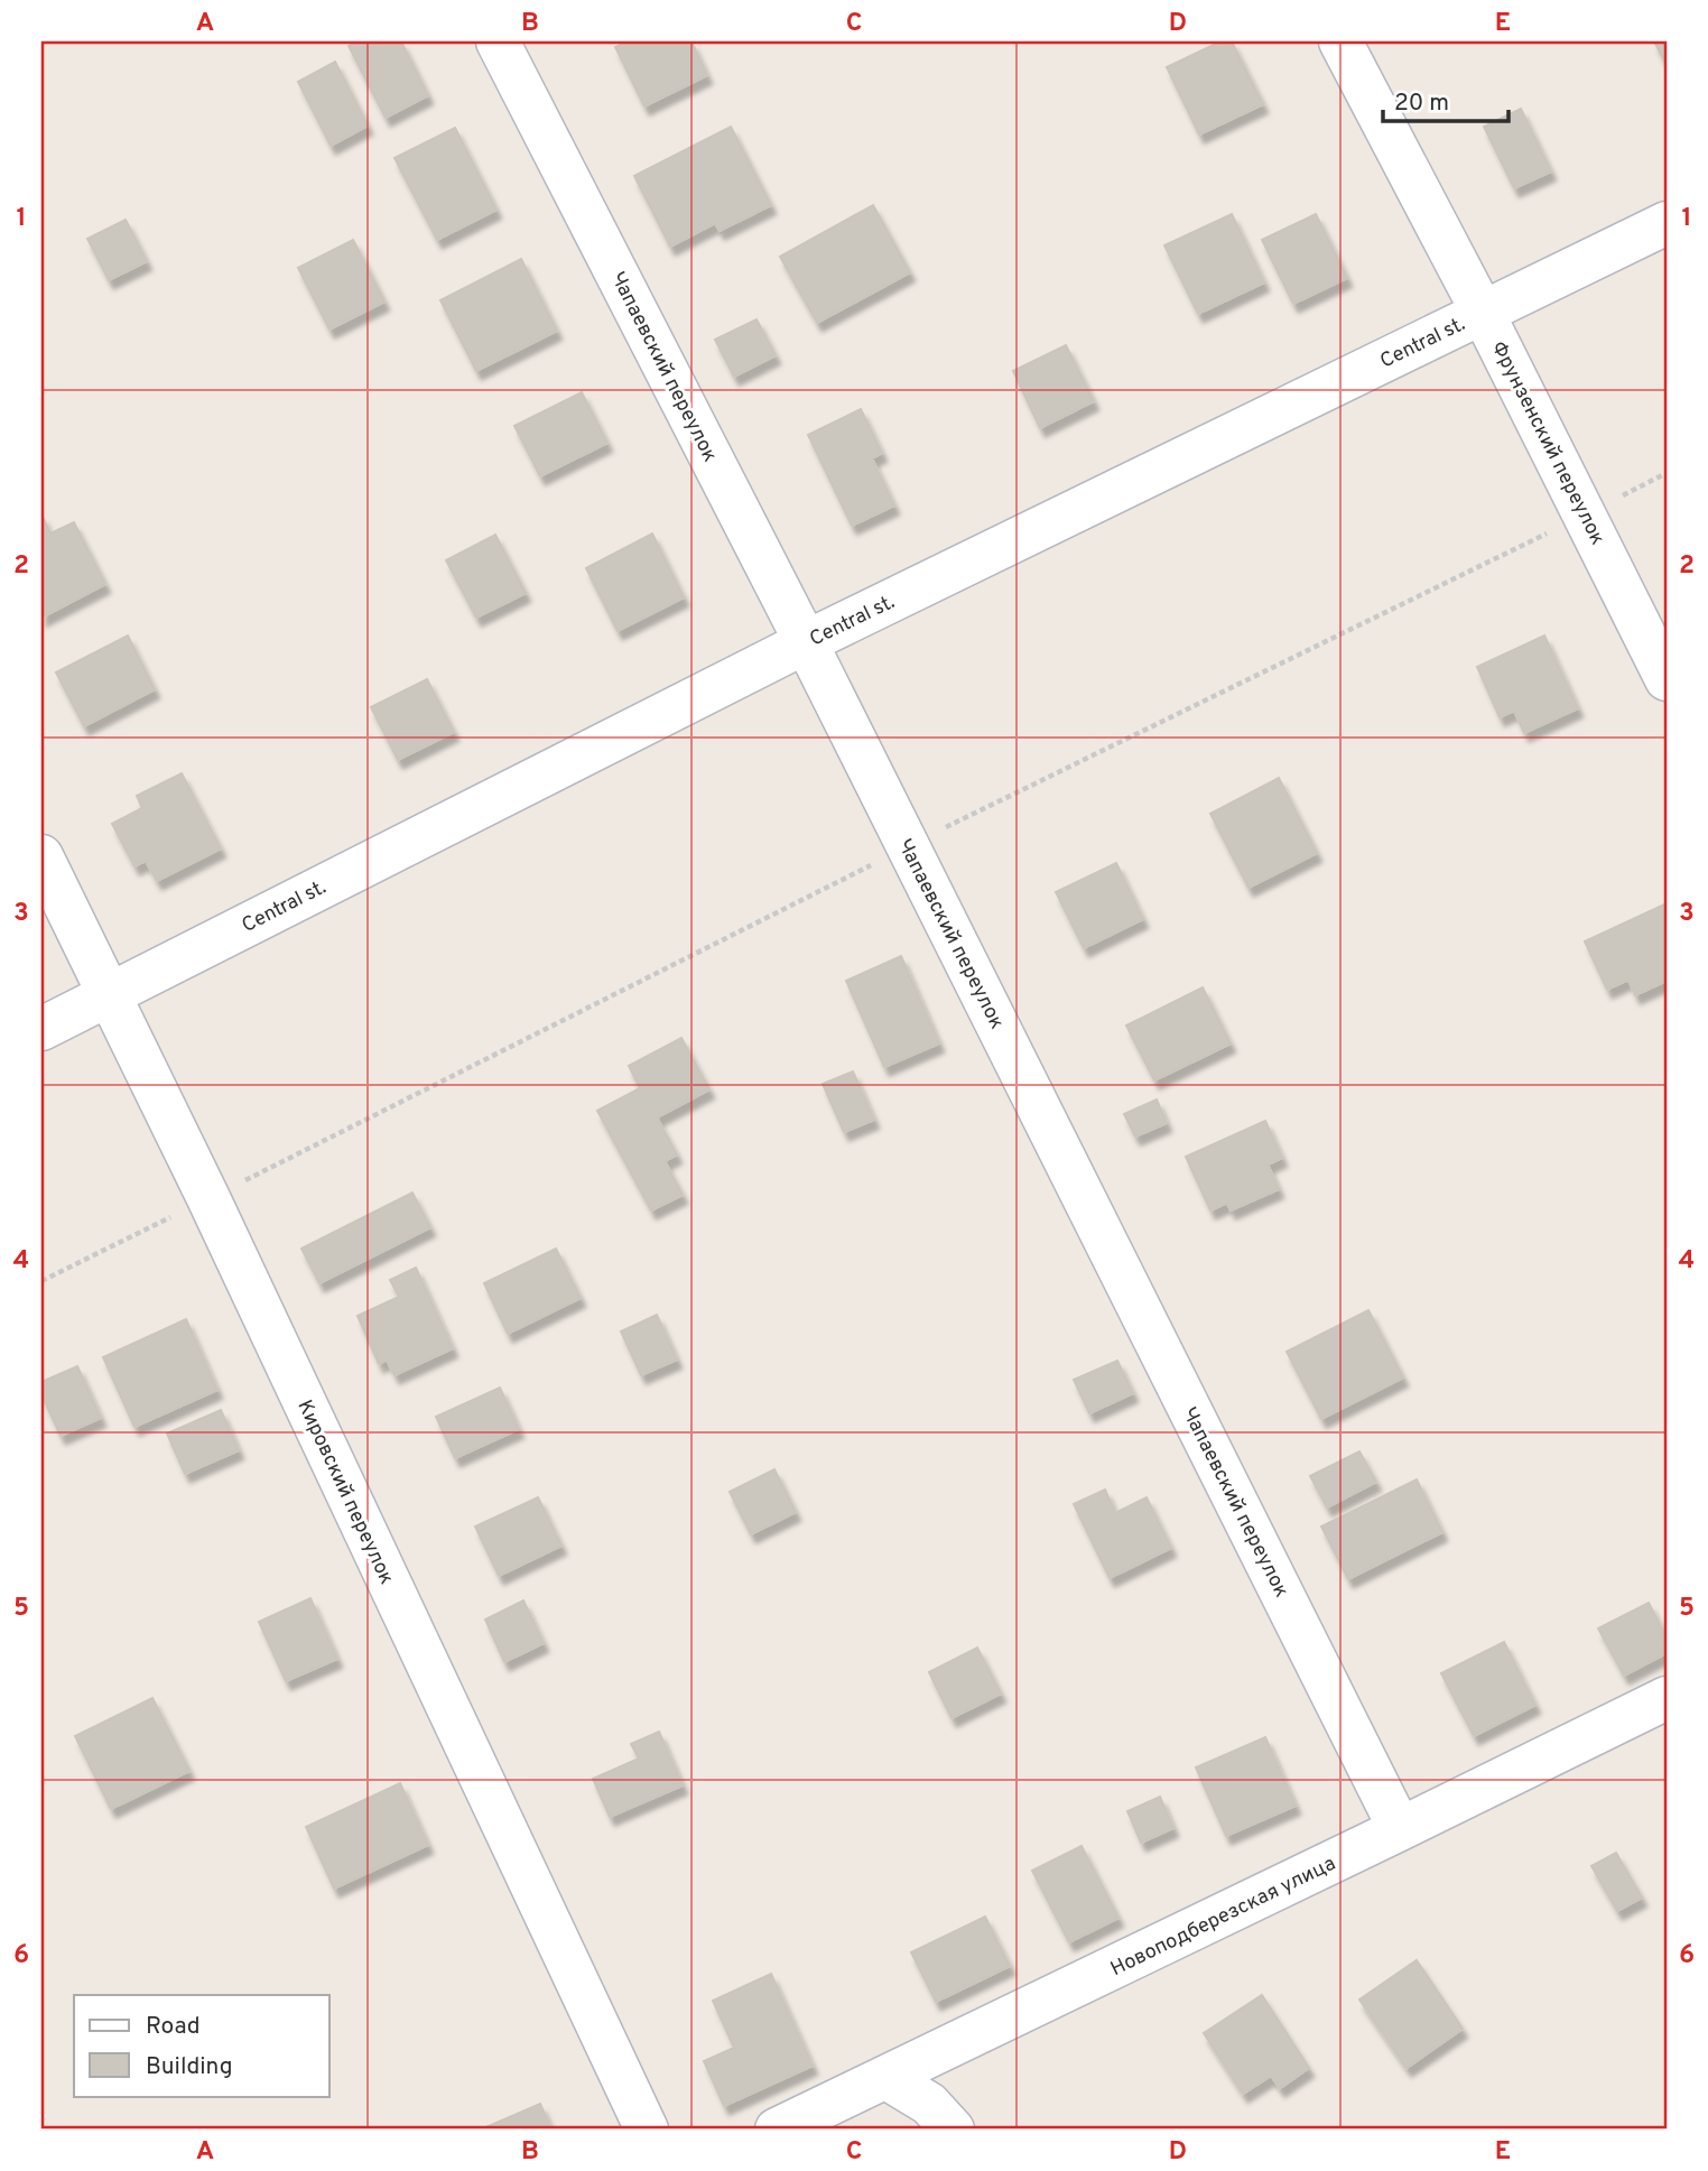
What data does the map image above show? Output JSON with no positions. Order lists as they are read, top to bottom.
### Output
{
  "streets": {
    "street": [
      "Central st.",
      "Чапаевский переулок",
      "Фрунзенский переулок",
      "Кировский переулок",
      "Новоподберезская улица"
    ]
  },
  "crossings": [
    ["Central st.", "Чапаевский переулок"],
    ["Central st.", "Фрунзенский переулок"],
    ["Central st.", "Кировский переулок"],
    ["Чапаевский переулок", "Новоподберезская улица"]
  ],
  "legend": ["Road", "Building"],
  "scale_bar": "20 m",
  "grid": {
    "columns": [
      "A",
      "B",
      "C",
      "D",
      "E"
    ],
    "rows": [
      "1",
      "2",
      "3",
      "4",
      "5",
      "6"
    ]
  }
}
